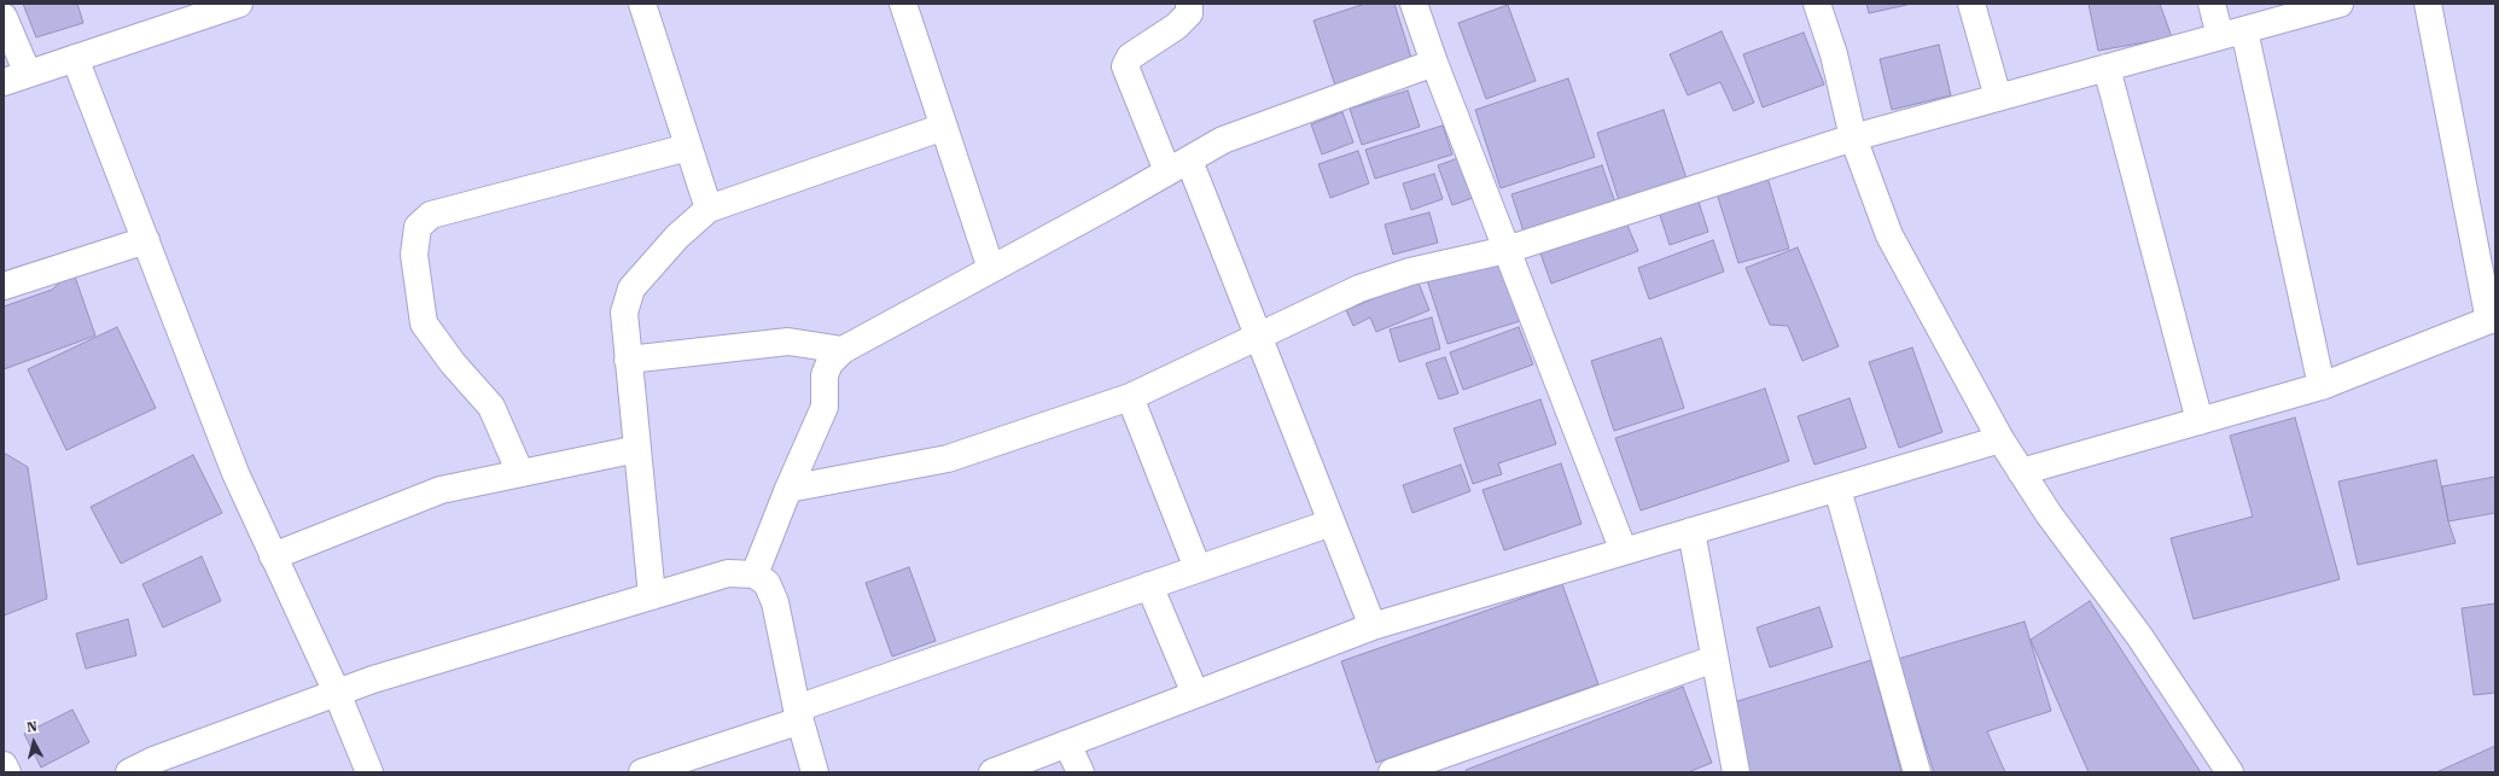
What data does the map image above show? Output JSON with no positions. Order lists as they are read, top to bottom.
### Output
{
  "north": "top"
}
